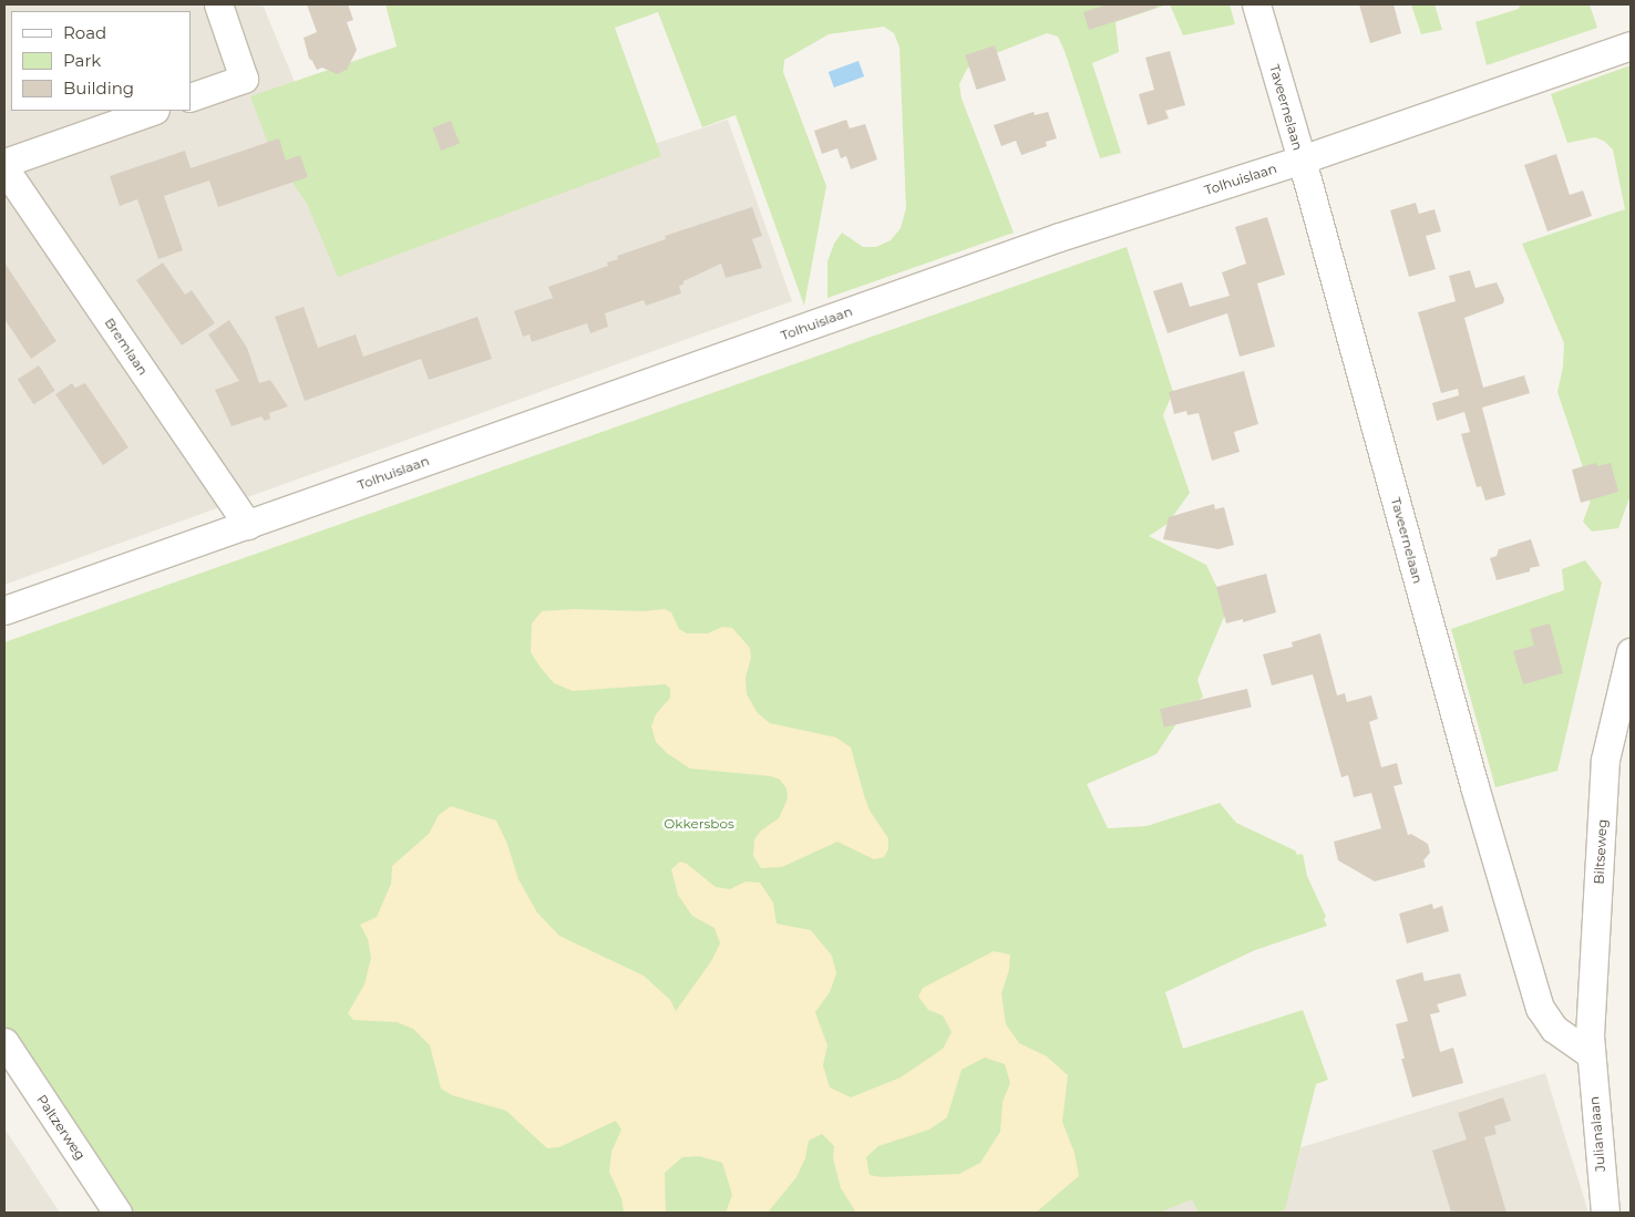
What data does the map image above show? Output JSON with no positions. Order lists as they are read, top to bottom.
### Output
{
  "streets": {
    "street": [
      "Taveernelaan",
      "Tolhuislaan",
      "Bremlaan",
      "Biltseweg",
      "Paltzerweg",
      "Julianalaan"
    ]
  },
  "crossings": [
    ["Taveernelaan", "Tolhuislaan"],
    ["Taveernelaan", "Biltseweg"],
    ["Taveernelaan", "Julianalaan"],
    ["Tolhuislaan", "Bremlaan"],
    ["Biltseweg", "Julianalaan"]
  ],
  "parks": ["Okkersbos"],
  "legend": ["Road", "Park", "Building"]
}
